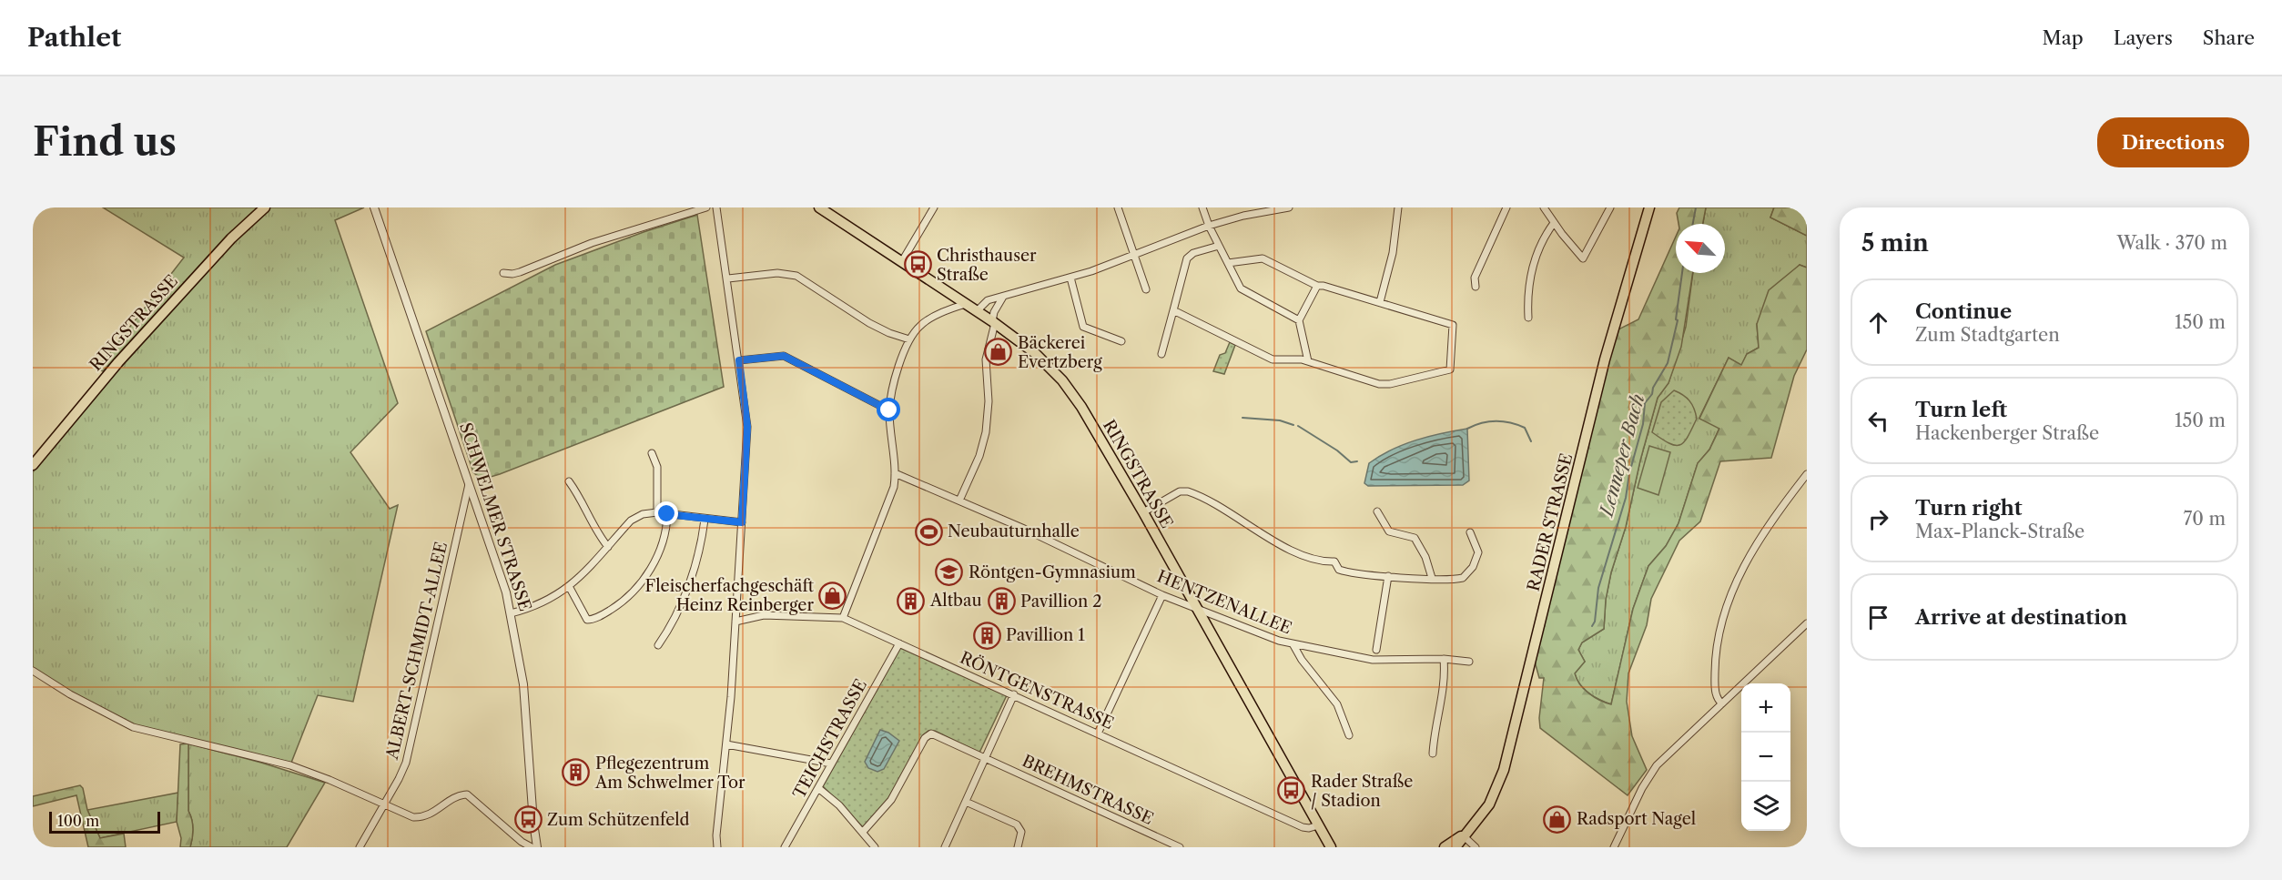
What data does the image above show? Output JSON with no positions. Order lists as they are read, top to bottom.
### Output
{
  "streets": {
    "main road": ["RINGSTRASSE", "RADER STRASSE"],
    "street": [
      "SCHWELMER STRASSE",
      "HENTZENALLEE",
      "ALBERT-SCHMIDT-ALLEE",
      "RÖNTGENSTRASSE",
      "TEICHSTRASSE",
      "BREHMSTRASSE"
    ]
  },
  "crossings": [
    ["RINGSTRASSE", "HENTZENALLEE"],
    ["RINGSTRASSE", "RÖNTGENSTRASSE"],
    ["SCHWELMER STRASSE", "ALBERT-SCHMIDT-ALLEE"],
    ["RÖNTGENSTRASSE", "TEICHSTRASSE"]
  ],
  "water": ["Lenneper Bach"],
  "places": {
    "bus stop": ["Christhauser Straße", "Rader Straße / Stadion", "Zum Schützenfeld"],
    "shop": ["Bäckerei Evertzberg", "Fleischerfachgeschäft Heinz Reinberger", "Radsport Nagel"],
    "sports": ["Neubauturnhalle"],
    "school or university": ["Röntgen-Gymnasium"],
    "building": [
      "Altbau",
      "Pavillion 2",
      "Pavillion 1",
      "Pflegezentrum Am Schwelmer Tor"
    ]
  },
  "scale_bar": "100 m",
  "north": "top left",
  "page": {
    "header": "Pathlet",
    "nav": ["Map", "Layers", "Share"],
    "buttons": "Directions",
    "title": "Find us",
    "heading": ["5 min", "Walk · 370 m"],
    "list": [
      ["Continue", "Zum Stadtgarten", "150 m"],
      ["Turn left", "Hackenberger Straße", "150 m"],
      ["Turn right", "Max-Planck-Straße", "70 m"],
      "Arrive at destination"
    ],
    "map_buttons": ["+", "−"],
    "scale": "100 m"
  }
}
